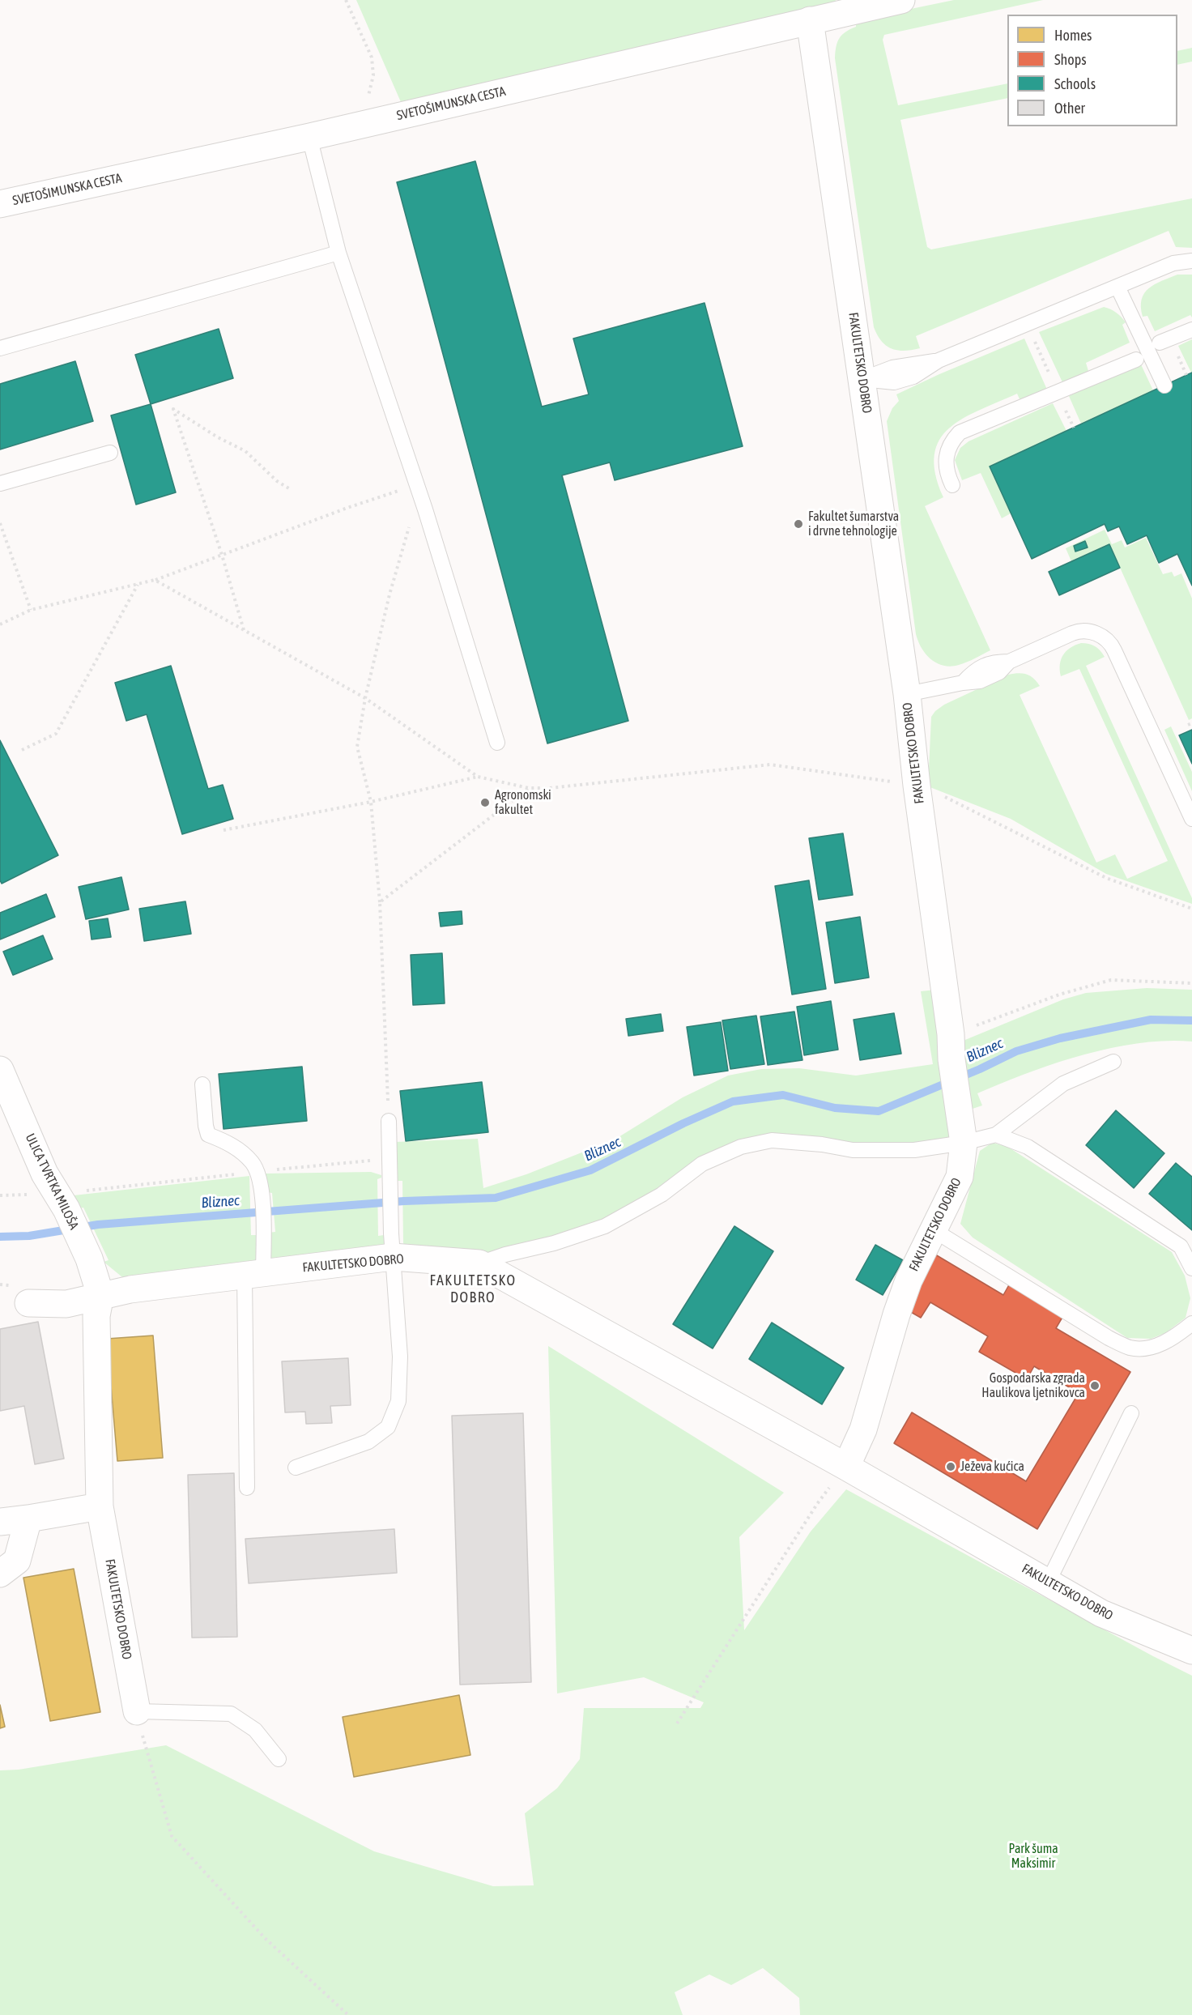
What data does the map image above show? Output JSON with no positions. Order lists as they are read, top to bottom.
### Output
{
  "streets": {
    "street": ["SVETOŠIMUNSKA CESTA", "FAKULTETSKO DOBRO", "ULICA TVRTKA MILOŠA"]
  },
  "crossings": [
    ["SVETOŠIMUNSKA CESTA", "FAKULTETSKO DOBRO"],
    ["FAKULTETSKO DOBRO", "ULICA TVRTKA MILOŠA"]
  ],
  "districts": ["FAKULTETSKO DOBRO"],
  "water": ["Bliznec"],
  "parks": ["Park šuma Maksimir"],
  "places": [
    "Fakultet šumarstva i drvne tehnologije",
    "Agronomski fakultet",
    "Gospodarska zgrada Haulikova ljetnikovca",
    "Ježeva kućica"
  ],
  "legend": [
    "Homes",
    "Shops",
    "Schools",
    "Other"
  ]
}
